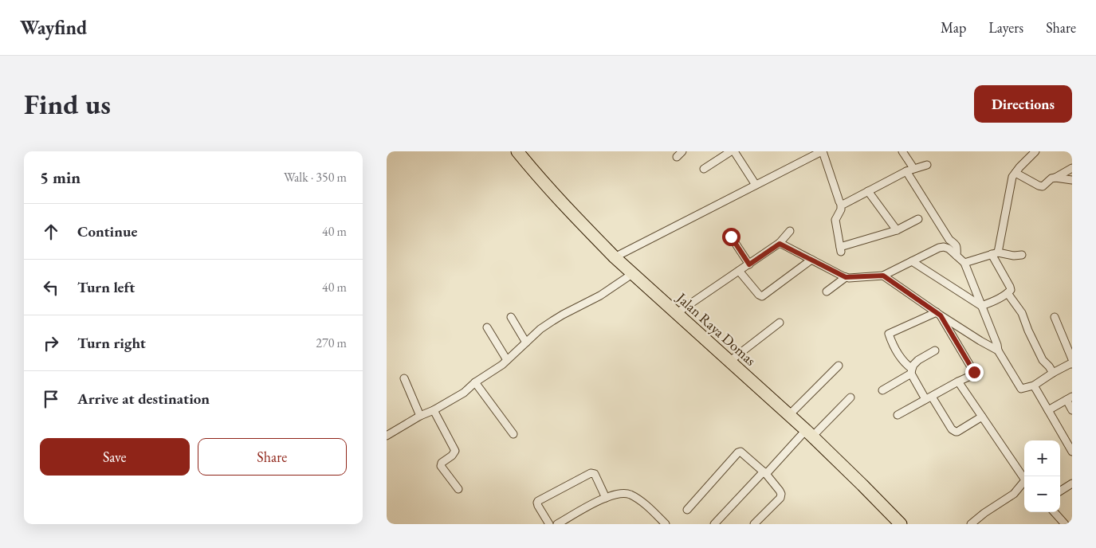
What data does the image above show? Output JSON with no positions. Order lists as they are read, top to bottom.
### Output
{
  "streets": {
    "highway": ["Jalan Raya Domas"]
  },
  "page": {
    "header": "Wayfind",
    "nav": ["Map", "Layers", "Share"],
    "buttons": [
      "Directions",
      ["Save", "Share"]
    ],
    "title": "Find us",
    "heading": ["5 min", "Walk · 350 m"],
    "list": [
      ["Continue", "40 m"],
      ["Turn left", "40 m"],
      ["Turn right", "270 m"],
      "Arrive at destination"
    ],
    "map_buttons": ["+", "−"]
  }
}
